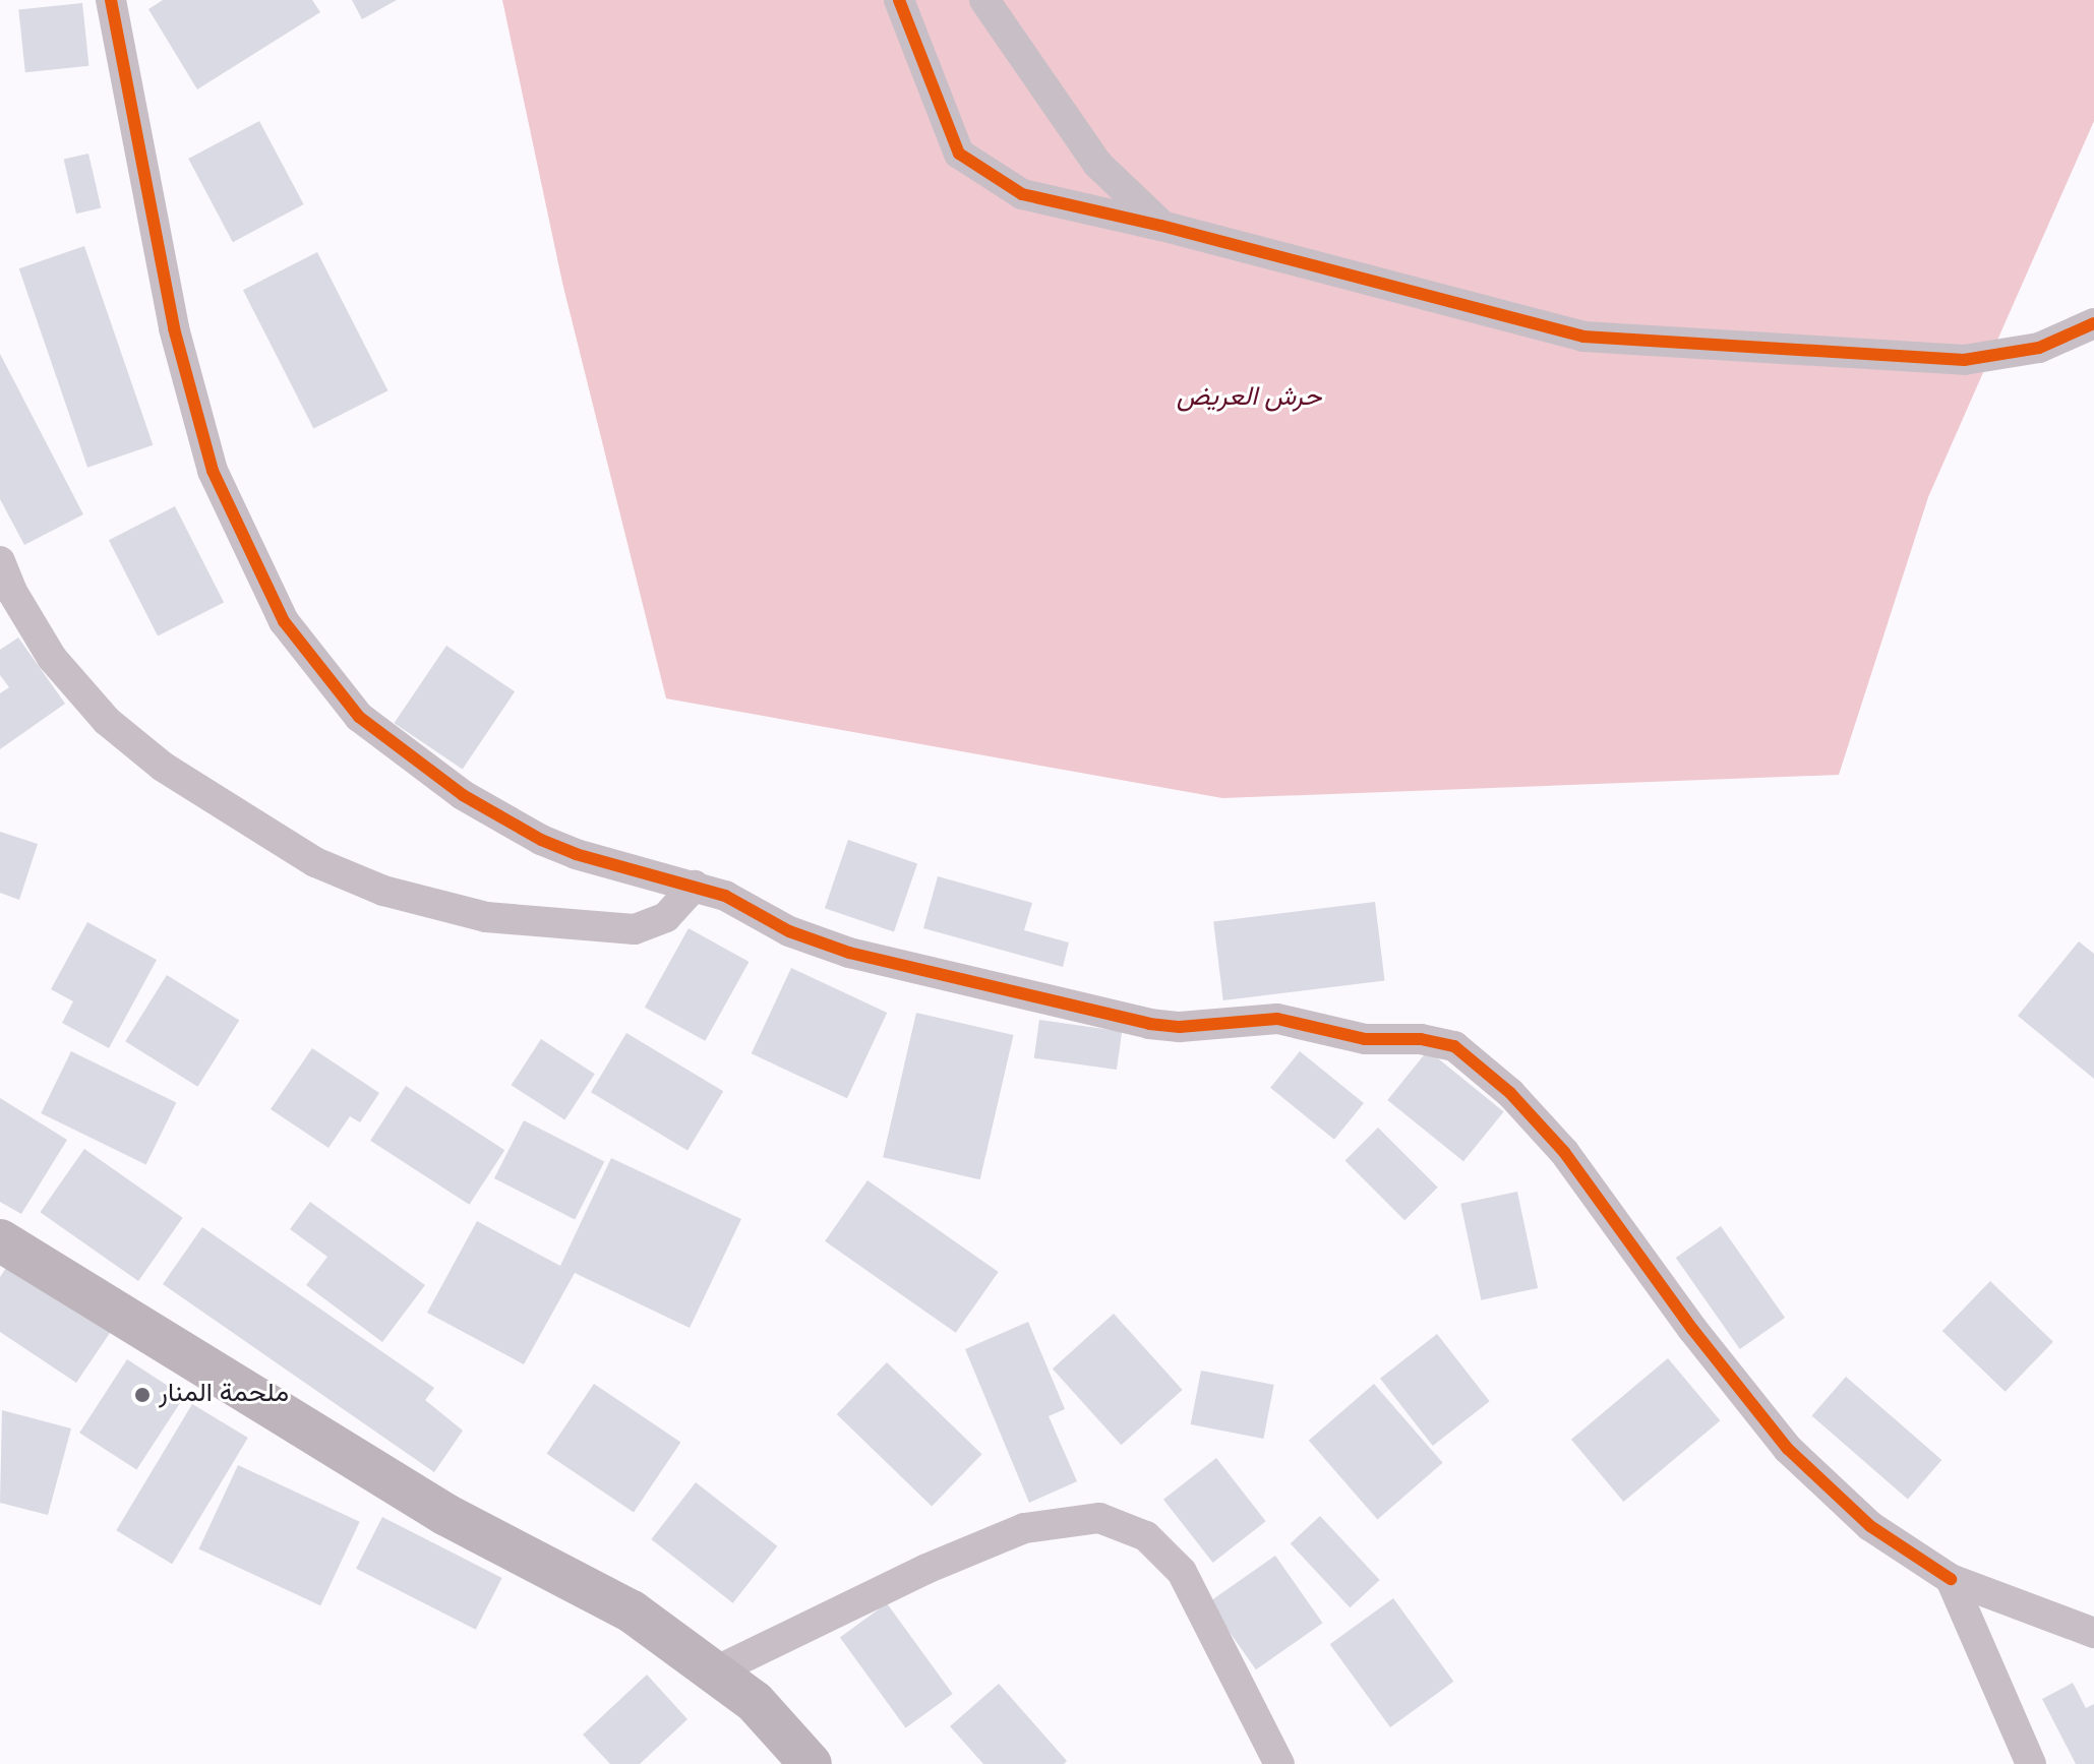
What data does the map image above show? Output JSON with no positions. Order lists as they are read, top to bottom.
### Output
{
  "parks": ["حرش العريض"],
  "places": ["ملحمة المنار"]
}
